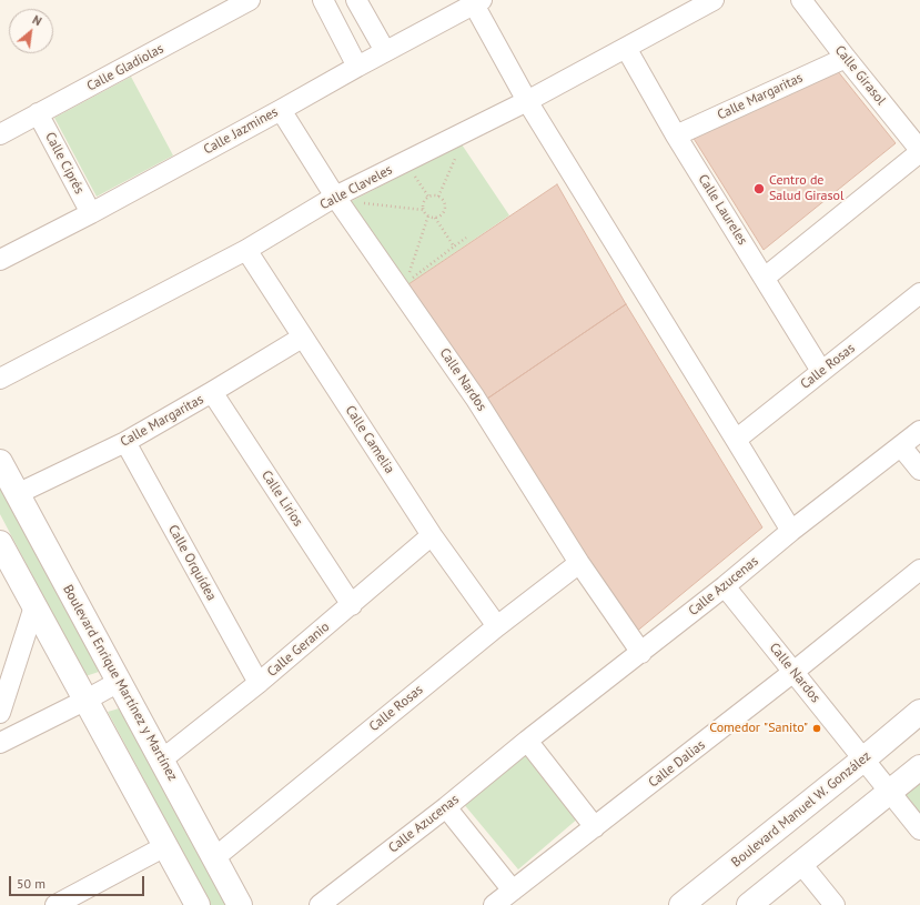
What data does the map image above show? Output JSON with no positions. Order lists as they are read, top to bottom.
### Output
{
  "streets": {
    "street": [
      "Calle Gladiolas",
      "Calle Girasol",
      "Calle Margaritas",
      "Calle Jazmines",
      "Calle Ciprés",
      "Calle Claveles",
      "Calle Laureles",
      "Calle Rosas",
      "Calle Nardos",
      "Calle Camelia",
      "Calle Lirios",
      "Calle Orquídea",
      "Calle Azucenas",
      "Calle Geranio",
      "Boulevard Enrique Martínez y Martínez",
      "Calle Dalias",
      "Boulevard Manuel W. González"
    ]
  },
  "crossings": [
    ["Calle Gladiolas", "Calle Ciprés"],
    ["Calle Girasol", "Calle Margaritas"],
    ["Calle Margaritas", "Calle Laureles"],
    ["Calle Margaritas", "Calle Camelia"],
    ["Calle Margaritas", "Calle Lirios"],
    ["Calle Margaritas", "Calle Orquídea"],
    ["Calle Margaritas", "Boulevard Enrique Martínez y Martínez"],
    ["Calle Jazmines", "Calle Ciprés"],
    ["Calle Jazmines", "Calle Nardos"],
    ["Calle Claveles", "Calle Laureles"],
    ["Calle Claveles", "Calle Nardos"],
    ["Calle Claveles", "Calle Camelia"],
    ["Calle Laureles", "Calle Rosas"],
    ["Calle Rosas", "Calle Nardos"],
    ["Calle Rosas", "Calle Camelia"],
    ["Calle Rosas", "Boulevard Enrique Martínez y Martínez"],
    ["Calle Nardos", "Calle Azucenas"],
    ["Calle Nardos", "Calle Dalias"],
    ["Calle Nardos", "Boulevard Manuel W. González"],
    ["Calle Camelia", "Calle Geranio"],
    ["Calle Lirios", "Calle Geranio"],
    ["Calle Orquídea", "Calle Geranio"],
    ["Calle Geranio", "Boulevard Enrique Martínez y Martínez"]
  ],
  "places": ["Centro de Salud Girasol", "Comedor \"Sanito\""],
  "scale_bar": "50 m",
  "north": "top right"
}
